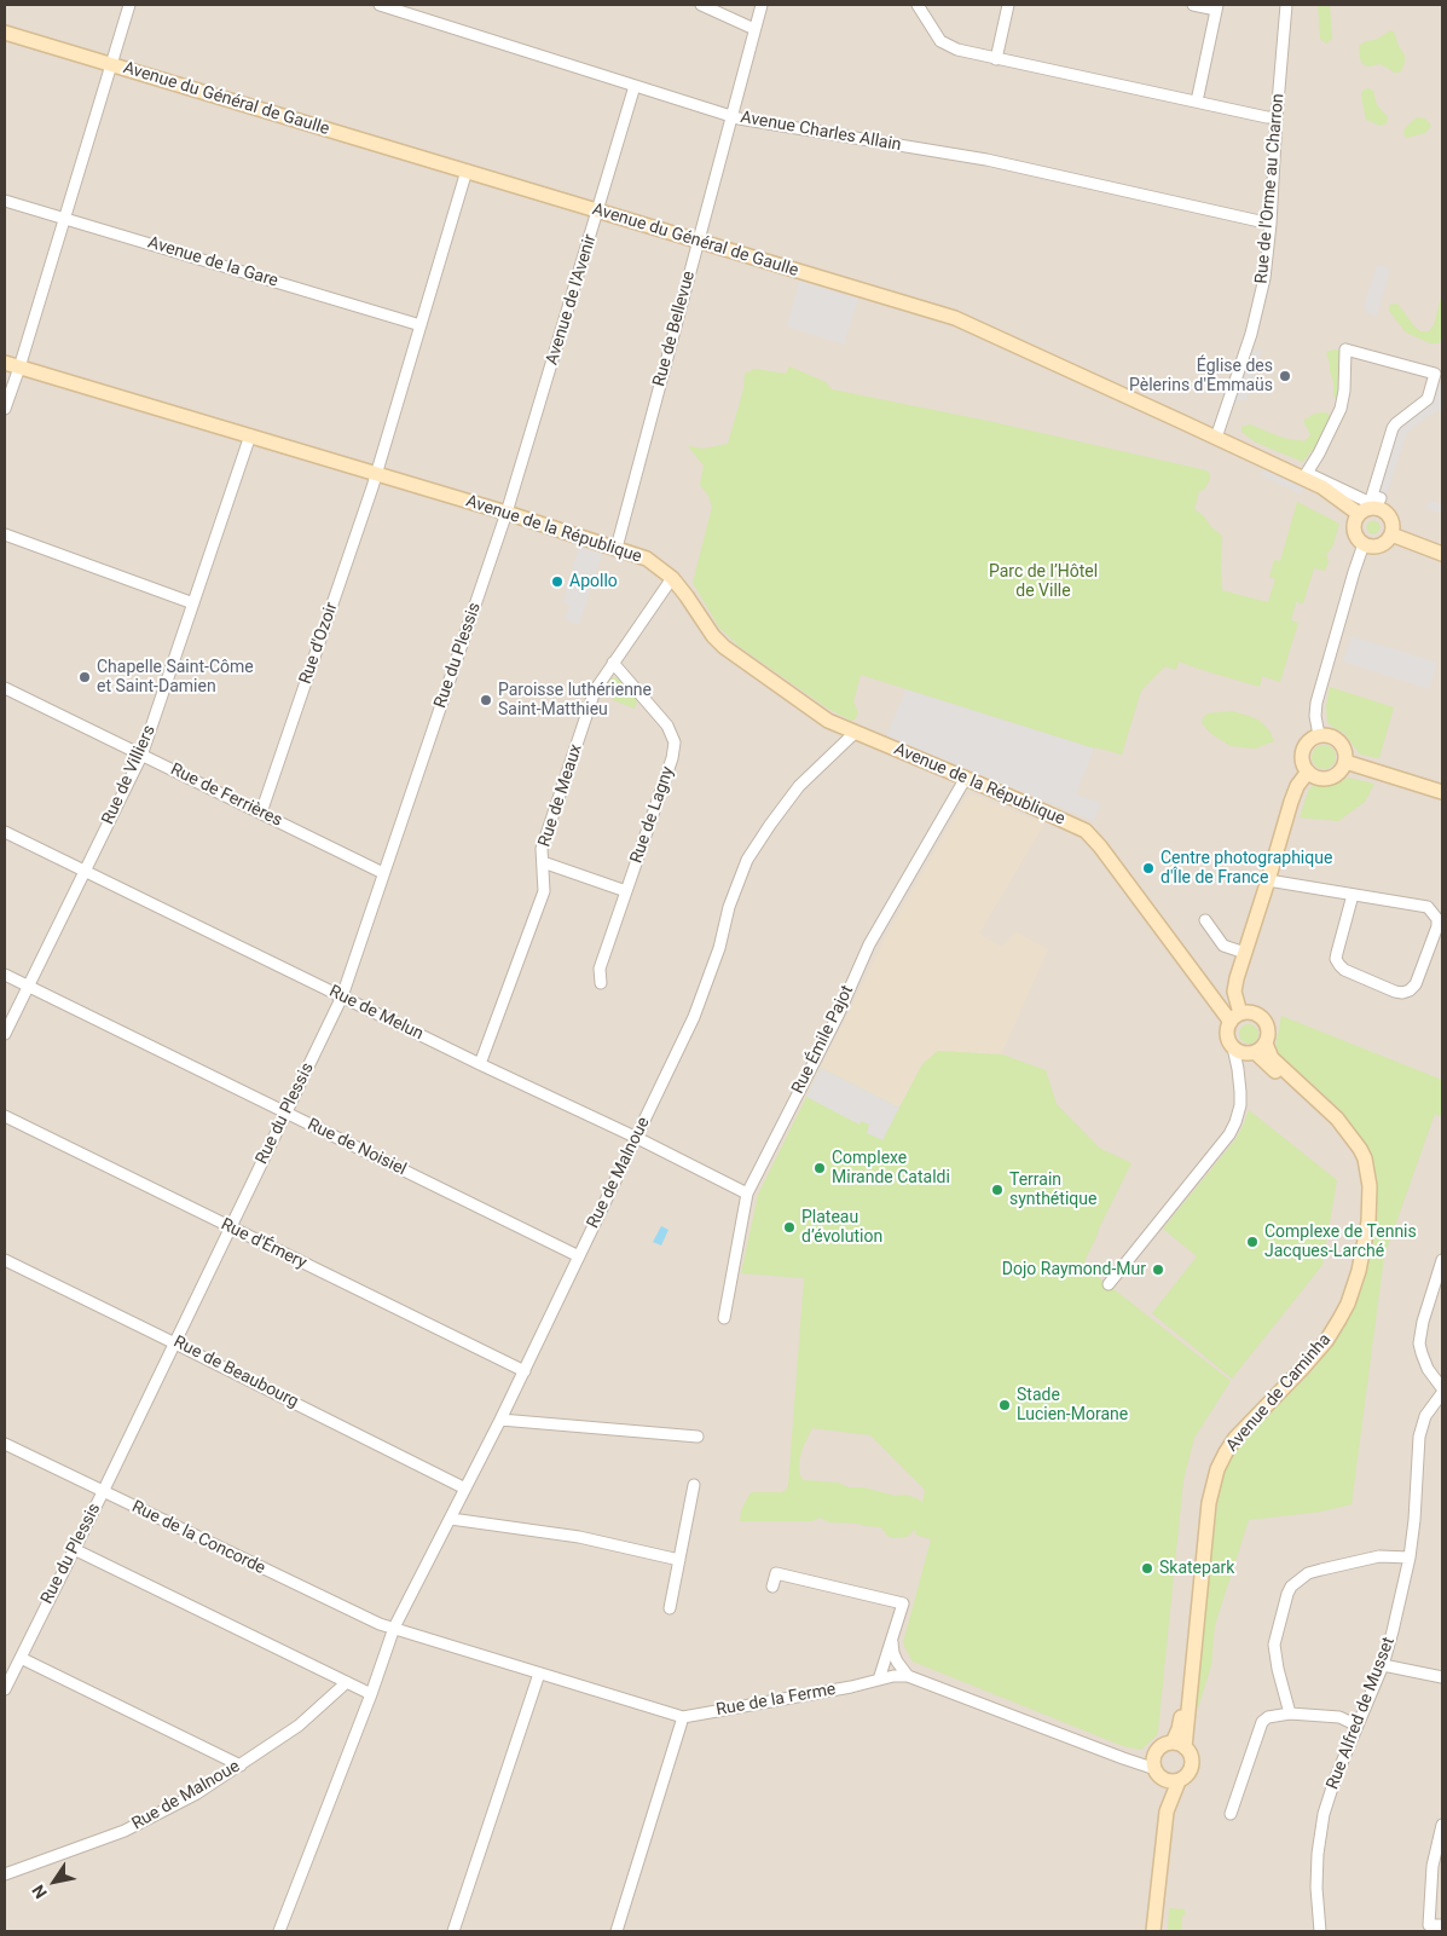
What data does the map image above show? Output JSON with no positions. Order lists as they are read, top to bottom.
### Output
{
  "streets": {
    "street": [
      "Avenue du Général de Gaulle",
      "Avenue Charles Allain",
      "Rue de l'Orme au Charron",
      "Avenue de la Gare",
      "Avenue de l'Avenir",
      "Rue de Bellevue",
      "Avenue de la République",
      "Rue d'Ozoir",
      "Rue du Plessis",
      "Rue de Villiers",
      "Rue de Ferrières",
      "Rue de Meaux",
      "Rue de Lagny",
      "Rue de Melun",
      "Rue Émile Pajot",
      "Rue de Noisiel",
      "Rue de Malnoue",
      "Rue d'Émery",
      "Rue de Beaubourg",
      "Avenue de Caminha",
      "Rue de la Concorde",
      "Rue de la Ferme",
      "Rue Alfred de Musset"
    ]
  },
  "crossings": [
    ["Avenue du Général de Gaulle", "Rue de l'Orme au Charron"],
    ["Avenue du Général de Gaulle", "Avenue de l'Avenir"],
    ["Avenue du Général de Gaulle", "Rue de Bellevue"],
    ["Avenue du Général de Gaulle", "Rue d'Ozoir"],
    ["Avenue Charles Allain", "Rue de l'Orme au Charron"],
    ["Avenue Charles Allain", "Avenue de l'Avenir"],
    ["Avenue Charles Allain", "Rue de Bellevue"],
    ["Avenue de la Gare", "Rue d'Ozoir"],
    ["Avenue de l'Avenir", "Avenue de la République"],
    ["Avenue de l'Avenir", "Rue du Plessis"],
    ["Rue de Bellevue", "Avenue de la République"],
    ["Avenue de la République", "Rue d'Ozoir"],
    ["Avenue de la République", "Rue du Plessis"],
    ["Avenue de la République", "Rue de Villiers"],
    ["Avenue de la République", "Rue de Meaux"],
    ["Avenue de la République", "Rue Émile Pajot"],
    ["Avenue de la République", "Rue de Malnoue"],
    ["Avenue de la République", "Avenue de Caminha"],
    ["Rue d'Ozoir", "Rue de Ferrières"],
    ["Rue du Plessis", "Rue de Ferrières"],
    ["Rue du Plessis", "Rue de Melun"],
    ["Rue du Plessis", "Rue de Noisiel"],
    ["Rue du Plessis", "Rue d'Émery"],
    ["Rue du Plessis", "Rue de Beaubourg"],
    ["Rue du Plessis", "Rue de la Concorde"],
    ["Rue de Villiers", "Rue de Ferrières"],
    ["Rue de Villiers", "Rue de Melun"],
    ["Rue de Villiers", "Rue de Noisiel"],
    ["Rue de Meaux", "Rue de Lagny"],
    ["Rue de Meaux", "Rue de Melun"],
    ["Rue de Melun", "Rue Émile Pajot"],
    ["Rue de Melun", "Rue de Malnoue"],
    ["Rue de Noisiel", "Rue de Malnoue"],
    ["Rue de Malnoue", "Rue d'Émery"],
    ["Rue de Malnoue", "Rue de Beaubourg"],
    ["Rue de Malnoue", "Rue de la Concorde"],
    ["Rue de Malnoue", "Rue de la Ferme"],
    ["Avenue de Caminha", "Rue de la Ferme"],
    ["Rue de la Concorde", "Rue de la Ferme"]
  ],
  "parks": ["Parc de l’Hôtel de Ville"],
  "places": [
    "Église des Pèlerins d'Emmaüs",
    "Apollo",
    "Chapelle Saint-Côme et Saint-Damien",
    "Paroisse luthérienne Saint-Matthieu",
    "Centre photographique d'Île de France",
    "Complexe Mirande Cataldi",
    "Terrain synthétique",
    "Plateau d’évolution",
    "Complexe de Tennis Jacques-Larché",
    "Dojo Raymond-Mur",
    "Stade Lucien-Morane",
    "Skatepark"
  ],
  "north": "bottom left"
}
